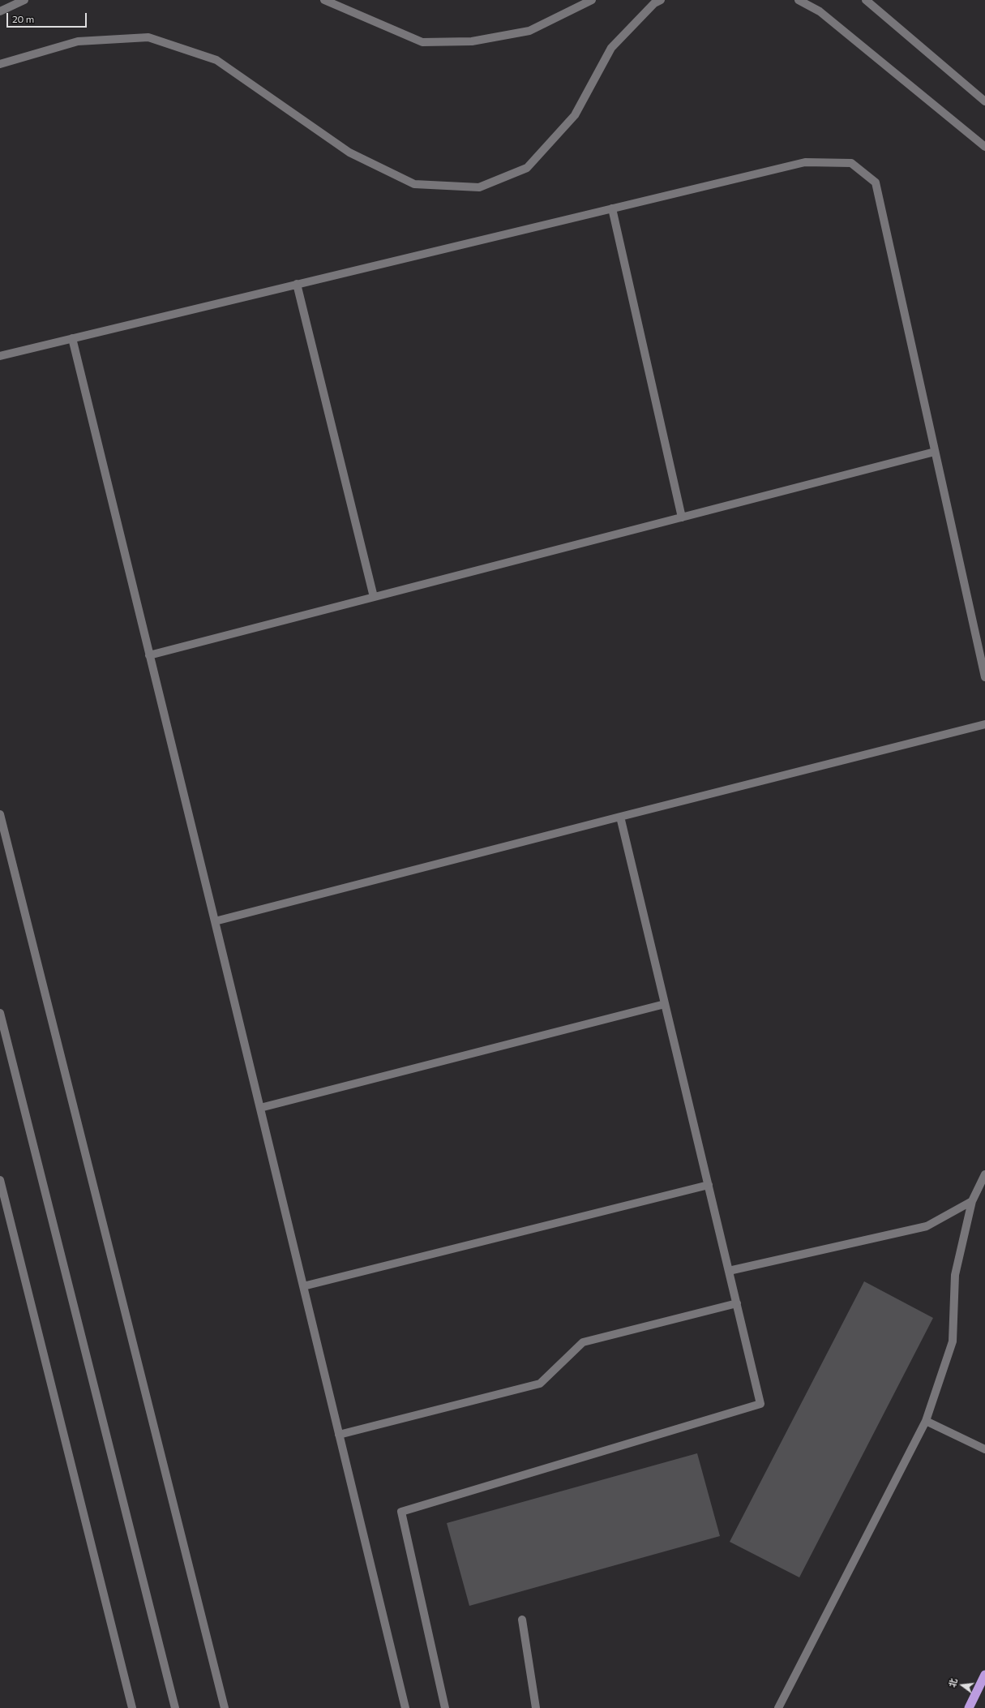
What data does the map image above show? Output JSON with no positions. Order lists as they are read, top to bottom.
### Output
{
  "scale_bar": "20 m",
  "north": "left"
}
